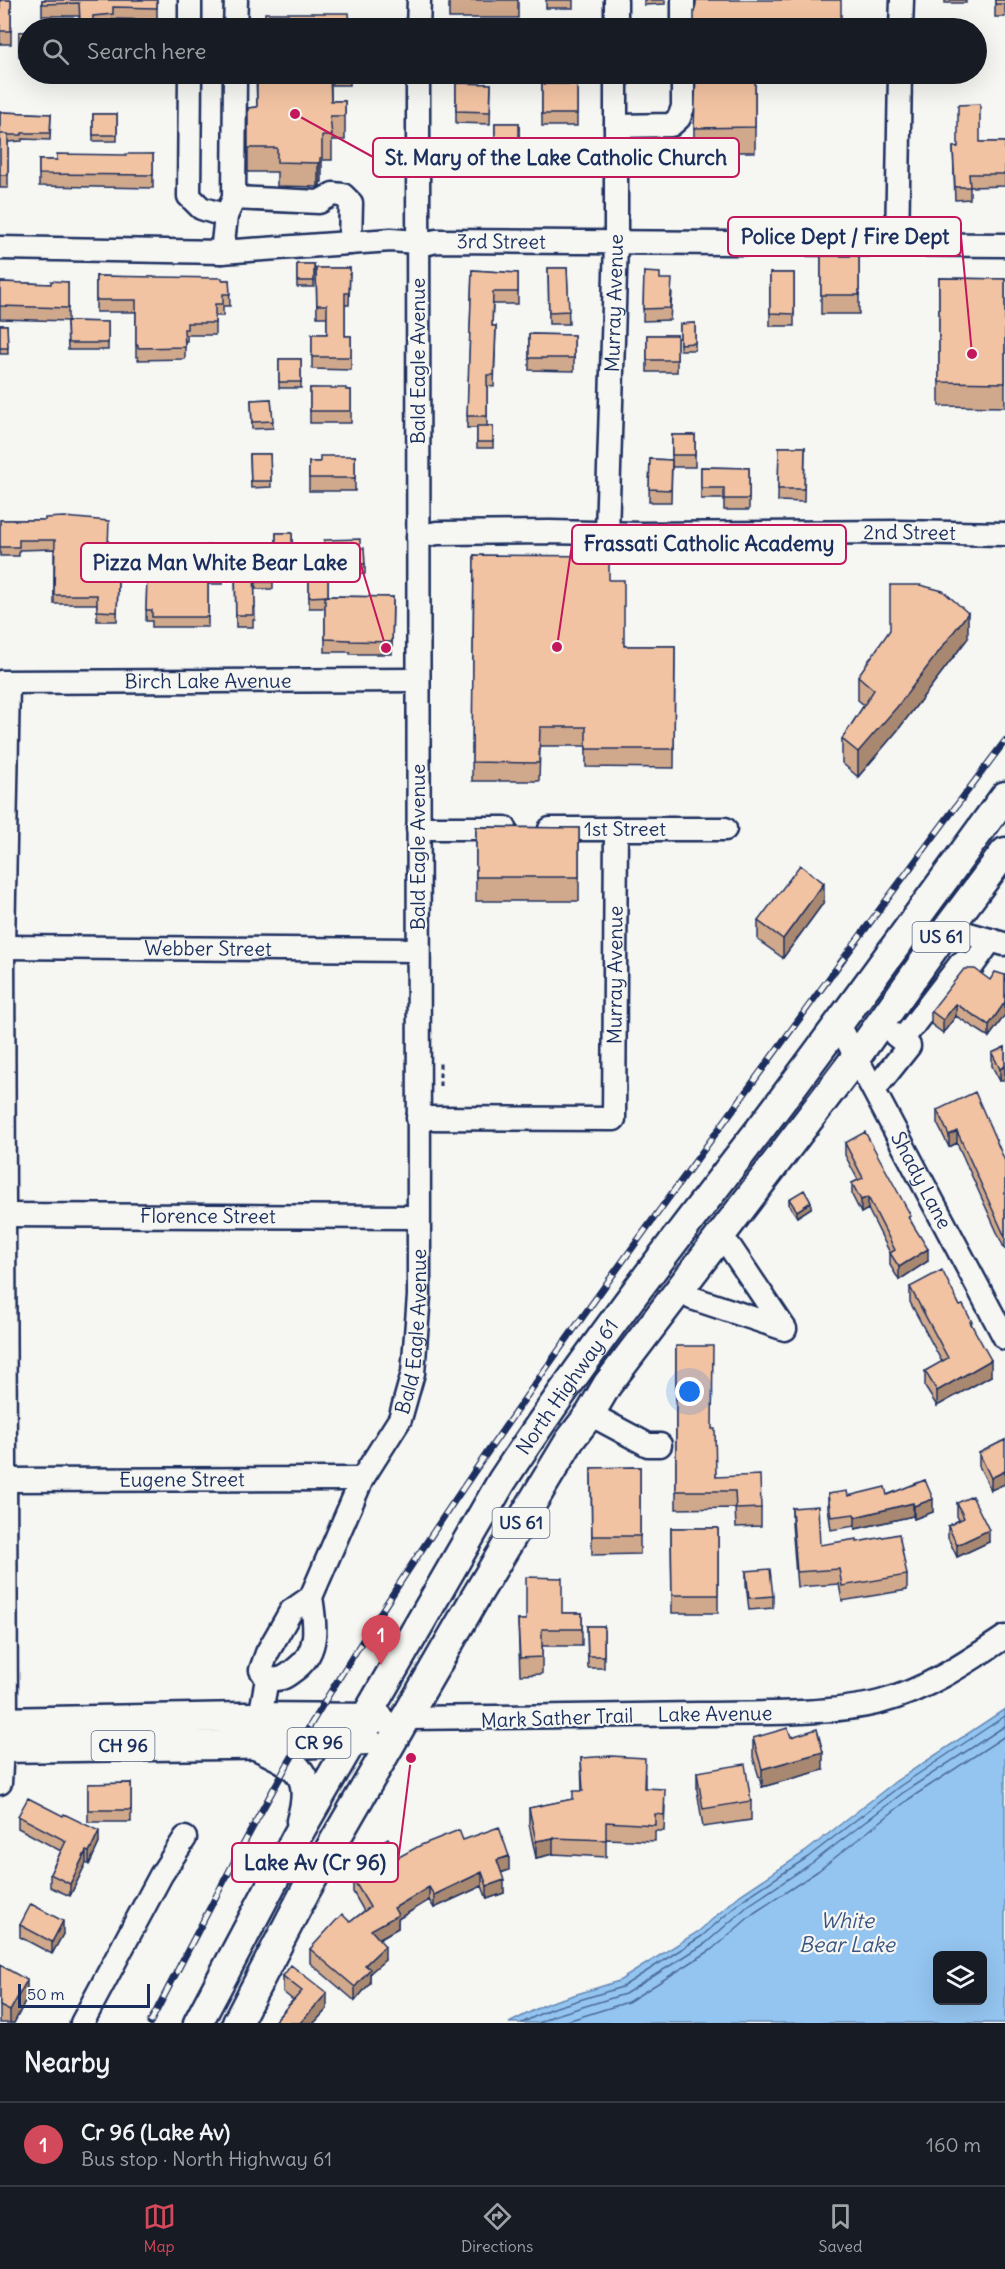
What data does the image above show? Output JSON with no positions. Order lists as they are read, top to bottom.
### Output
{
  "streets": {
    "main road": ["US 61", "North Highway 61", "CH 96"],
    "street": [
      "3rd Street",
      "Murray Avenue",
      "Bald Eagle Avenue",
      "2nd Street",
      "Birch Lake Avenue",
      "1st Street",
      "Webber Street",
      "Shady Lane",
      "Florence Street",
      "Eugene Street",
      "Lake Avenue"
    ]
  },
  "crossings": [
    ["3rd Street", "Murray Avenue"],
    ["3rd Street", "Bald Eagle Avenue"],
    ["Murray Avenue", "Bald Eagle Avenue"],
    ["Murray Avenue", "2nd Street"],
    ["Murray Avenue", "1st Street"],
    ["Bald Eagle Avenue", "2nd Street"],
    ["Bald Eagle Avenue", "Birch Lake Avenue"],
    ["Bald Eagle Avenue", "1st Street"],
    ["Bald Eagle Avenue", "Webber Street"],
    ["Bald Eagle Avenue", "Florence Street"],
    ["Bald Eagle Avenue", "Eugene Street"],
    ["Shady Lane", "North Highway 61"],
    ["North Highway 61", "Lake Avenue"],
    ["North Highway 61", "CH 96"],
    ["Lake Avenue", "CH 96"]
  ],
  "water": ["White Bear Lake"],
  "places": [
    "St. Mary of the Lake Catholic Church",
    "Police Dept / Fire Dept",
    "Frassati Catholic Academy",
    "Pizza Man White Bear Lake",
    "Lake Av (Cr 96)"
  ],
  "scale_bar": "50 m",
  "page": {
    "search": "Search here",
    "pins": "1",
    "scale": "50 m",
    "heading": "Nearby",
    "list": [
      {
        "mark": "1",
        "name": "Cr 96 (Lake Av)",
        "note": "Bus stop · North Highway 61",
        "value": "160 m"
      }
    ],
    "nav": ["Map", "Directions", "Saved"]
  }
}
